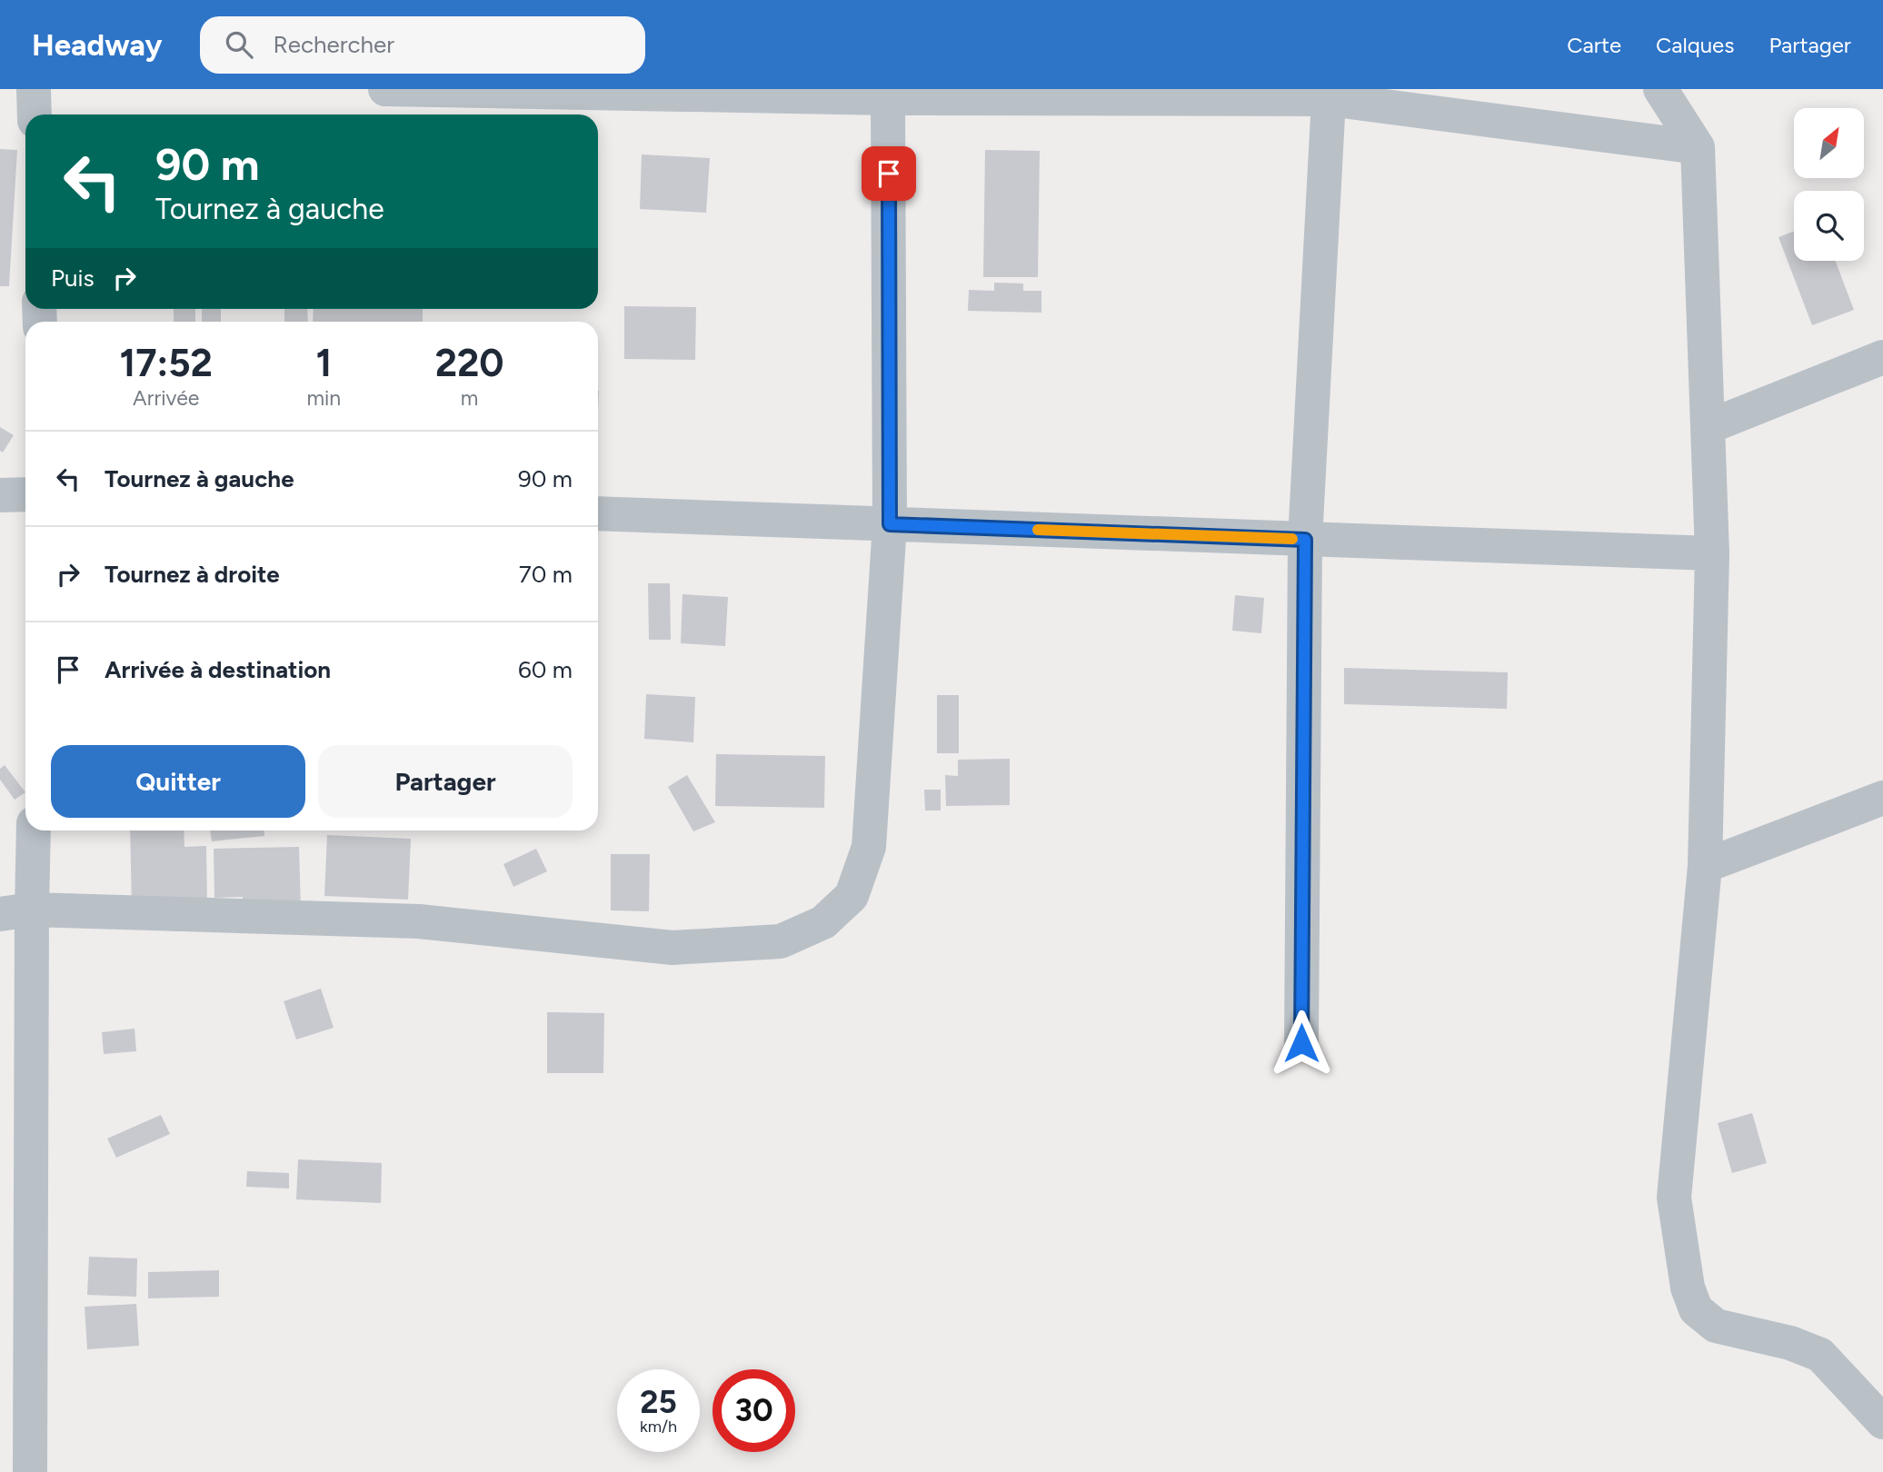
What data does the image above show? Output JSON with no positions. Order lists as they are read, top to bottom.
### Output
{
  "north": "top right",
  "page": {
    "header": "Headway",
    "search": "Rechercher",
    "nav": ["Carte", "Calques", "Partager"],
    "turn": ["90 m", "Tournez à gauche"],
    "then": "Puis",
    "eta": [
      "17:52",
      "Arrivée",
      "1",
      "min",
      "220",
      "m"
    ],
    "list": [
      {
        "name": "Tournez à gauche",
        "value": "90 m"
      },
      {
        "name": "Tournez à droite",
        "value": "70 m"
      },
      {
        "name": "Arrivée à destination",
        "value": "60 m"
      }
    ],
    "buttons": ["Quitter", "Partager"],
    "speed": "25 km/h",
    "limit": "30"
  }
}
